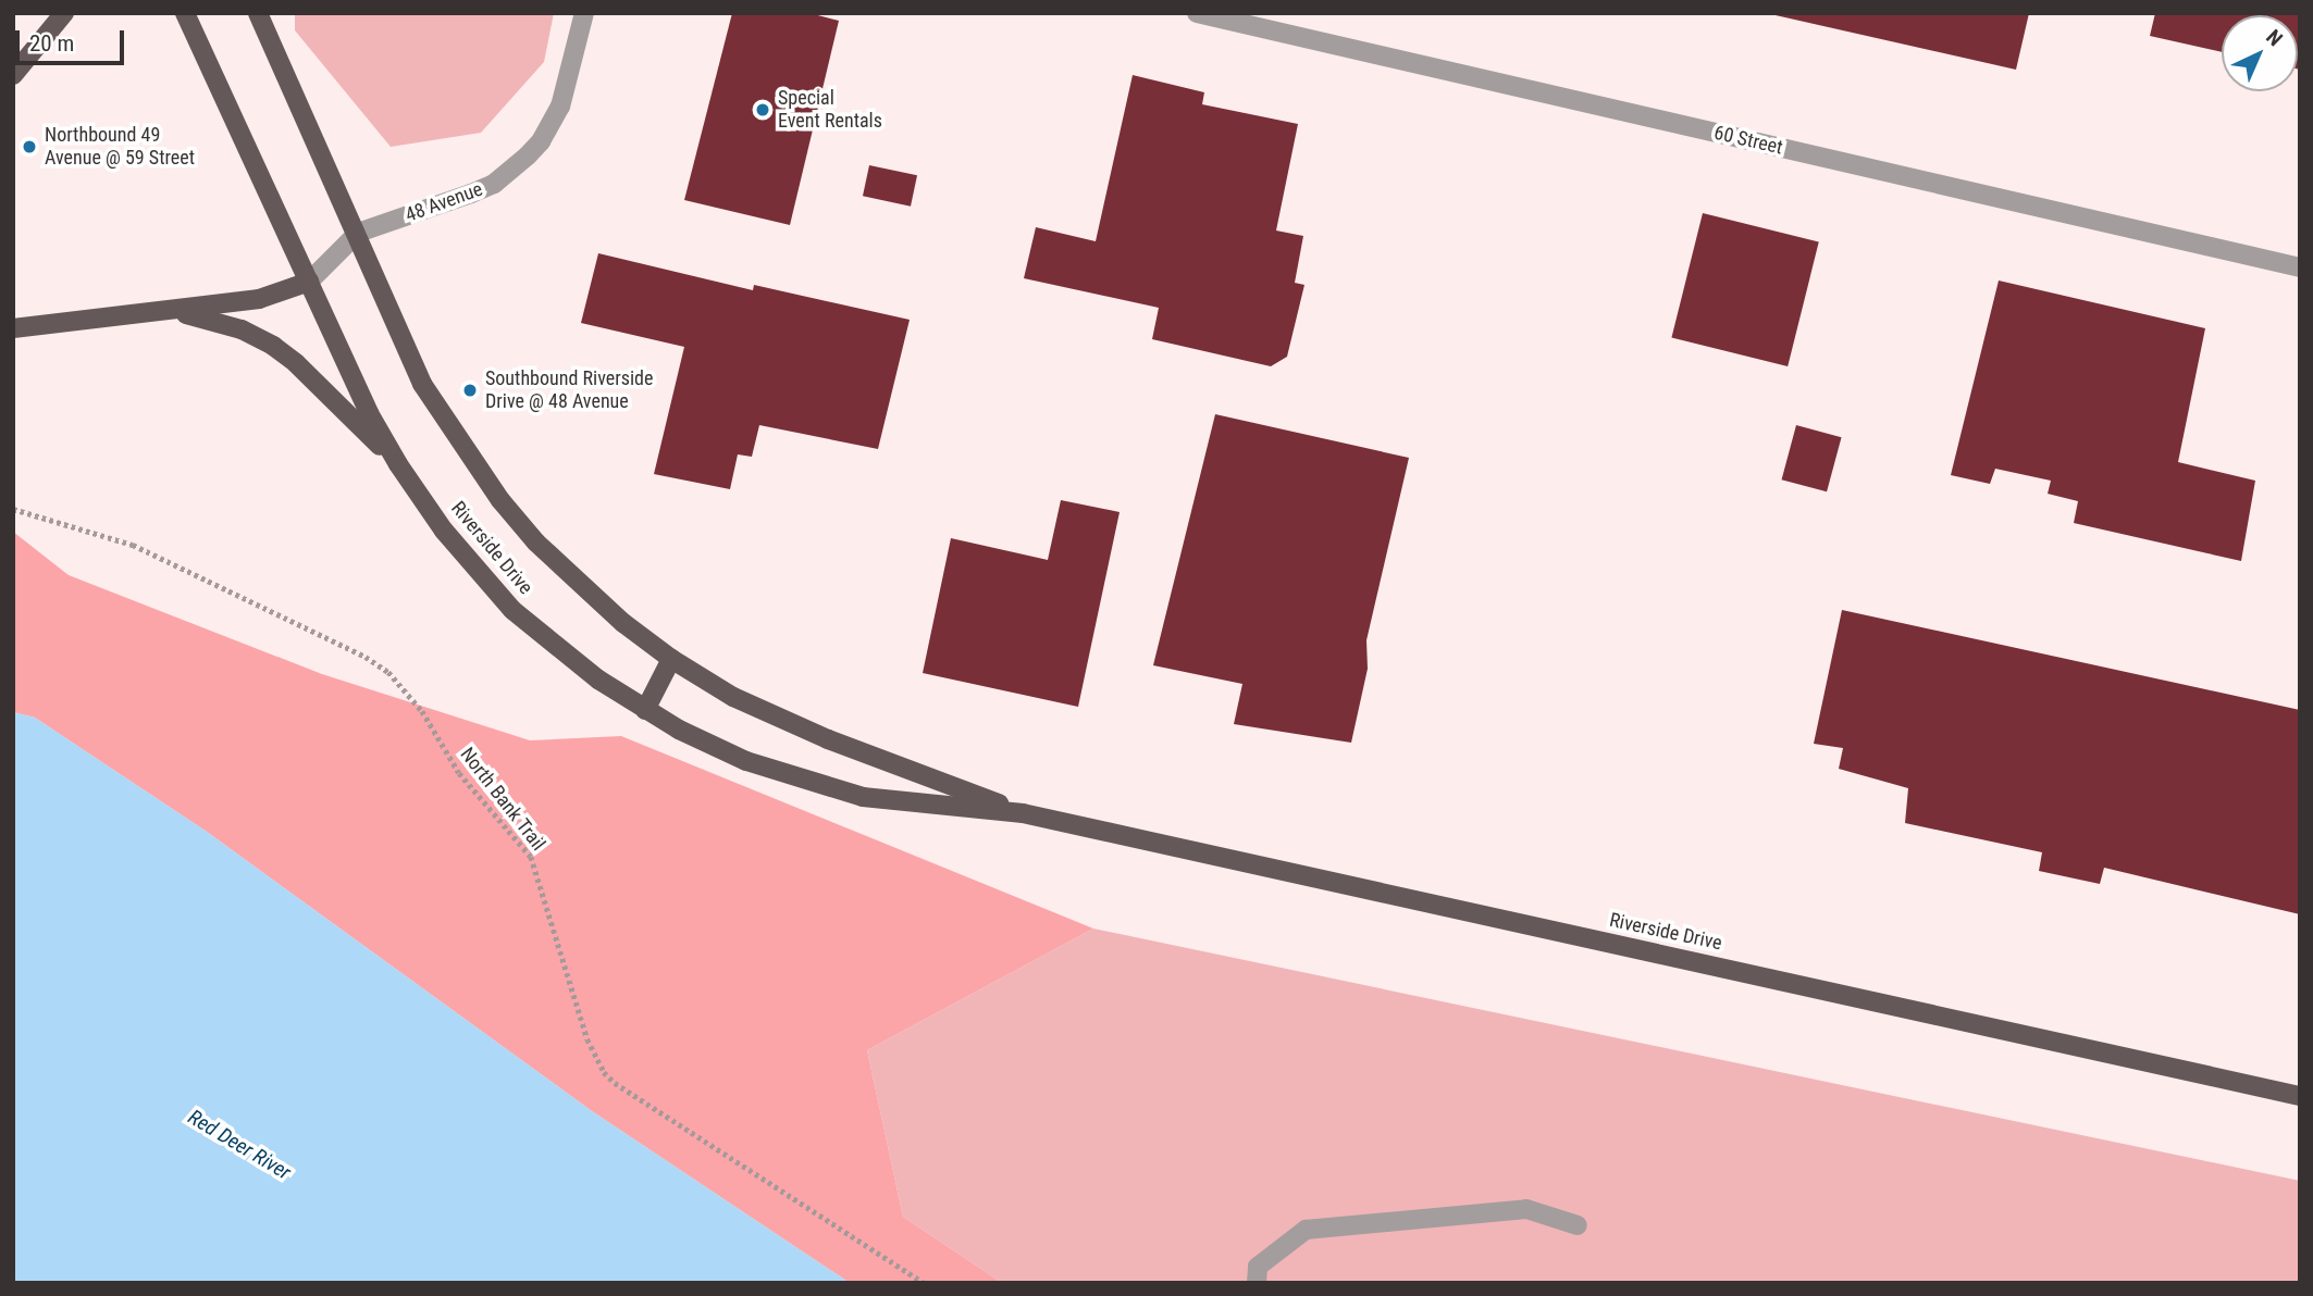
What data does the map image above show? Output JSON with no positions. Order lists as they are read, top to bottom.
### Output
{
  "streets": {
    "main road": ["Riverside Drive"],
    "street": ["60 Street", "48 Avenue"],
    "path": ["North Bank Trail"]
  },
  "crossings": [
    ["48 Avenue", "Riverside Drive"]
  ],
  "water": ["Red Deer River"],
  "places": ["Special Event Rentals", "Northbound 49 Avenue @ 59 Street", "Southbound Riverside Drive @ 48 Avenue"],
  "scale_bar": "20 m",
  "north": "top right"
}
